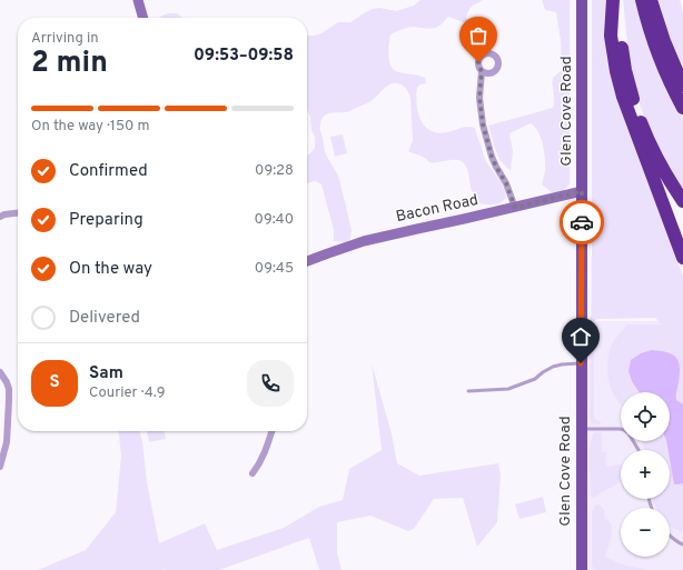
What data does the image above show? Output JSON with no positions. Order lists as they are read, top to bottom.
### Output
{
  "streets": {
    "main road": ["Glen Cove Road"],
    "street": ["Bacon Road"]
  },
  "crossings": [
    ["Glen Cove Road", "Bacon Road"]
  ],
  "page": {
    "heading": ["2 min", "Arriving in", "09:53–09:58"],
    "panel": ["Sam", "Courier · 4.9"],
    "bar": "On the way · 150 m",
    "list": [
      ["Confirmed", "09:28"],
      ["Preparing", "09:40"],
      ["On the way", "09:45"],
      "Delivered"
    ],
    "round": "S",
    "map_buttons": ["+", "−"]
  }
}
